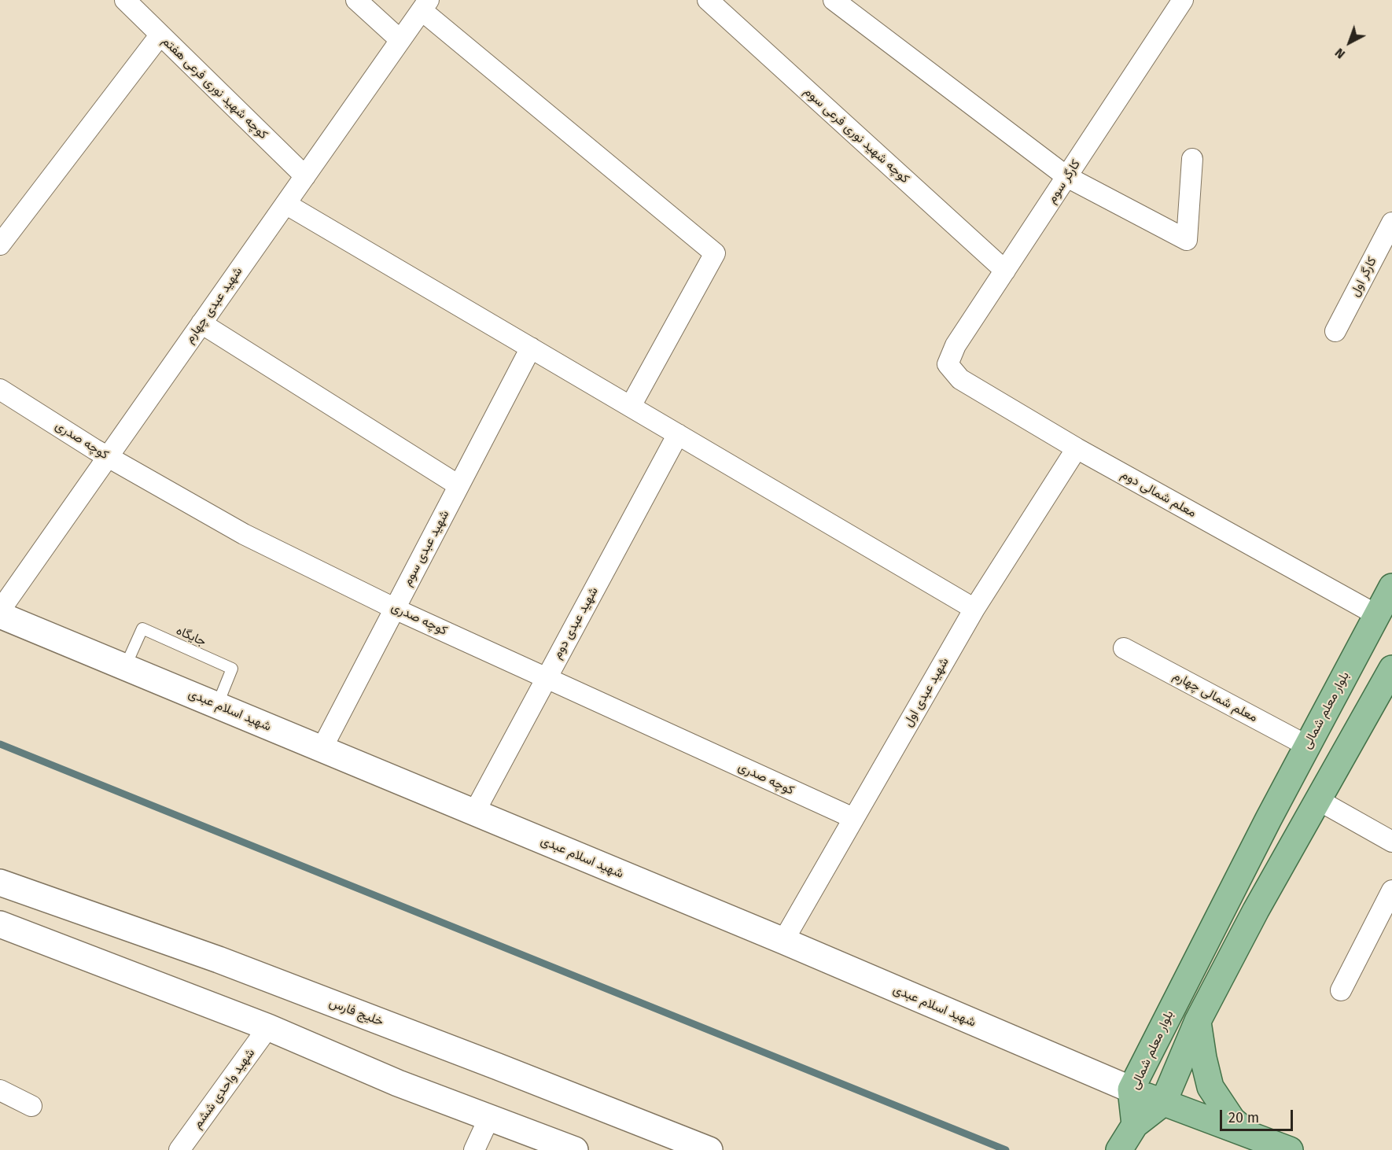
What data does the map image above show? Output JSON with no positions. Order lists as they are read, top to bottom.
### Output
{
  "streets": {
    "main road": ["شهید اسلام عبدی", "بلوار معلم شمالی", "خلیج فارس"],
    "street": [
      "کوچه شهید نوری فرعی هفتم",
      "کوچه شهید نوری فرعی سوم",
      "کارگر سوم",
      "کارگر اول",
      "شهید عبدی چهارم",
      "کوچه صدری",
      "معلم شمالی دوم",
      "شهید عبدی سوم",
      "شهید عبدی دوم",
      "شهید عبدی اول",
      "معلم شمالی چهارم",
      "شهید واحدی ششم"
    ],
    "lane": ["جایگاه"]
  },
  "crossings": [
    ["کوچه شهید نوری فرعی هفتم", "شهید عبدی چهارم"],
    ["کوچه شهید نوری فرعی سوم", "کارگر سوم"],
    ["کارگر سوم", "معلم شمالی دوم"],
    ["شهید عبدی چهارم", "کوچه صدری"],
    ["کوچه صدری", "شهید عبدی سوم"],
    ["کوچه صدری", "شهید عبدی دوم"],
    ["کوچه صدری", "شهید عبدی اول"],
    ["معلم شمالی دوم", "شهید عبدی اول"],
    ["معلم شمالی دوم", "بلوار معلم شمالی"],
    ["شهید عبدی سوم", "شهید اسلام عبدی"],
    ["شهید عبدی دوم", "شهید اسلام عبدی"],
    ["جایگاه", "شهید اسلام عبدی"],
    ["شهید عبدی اول", "شهید اسلام عبدی"],
    ["معلم شمالی چهارم", "بلوار معلم شمالی"],
    ["شهید اسلام عبدی", "بلوار معلم شمالی"]
  ],
  "scale_bar": "20 m",
  "north": "bottom left"
}
